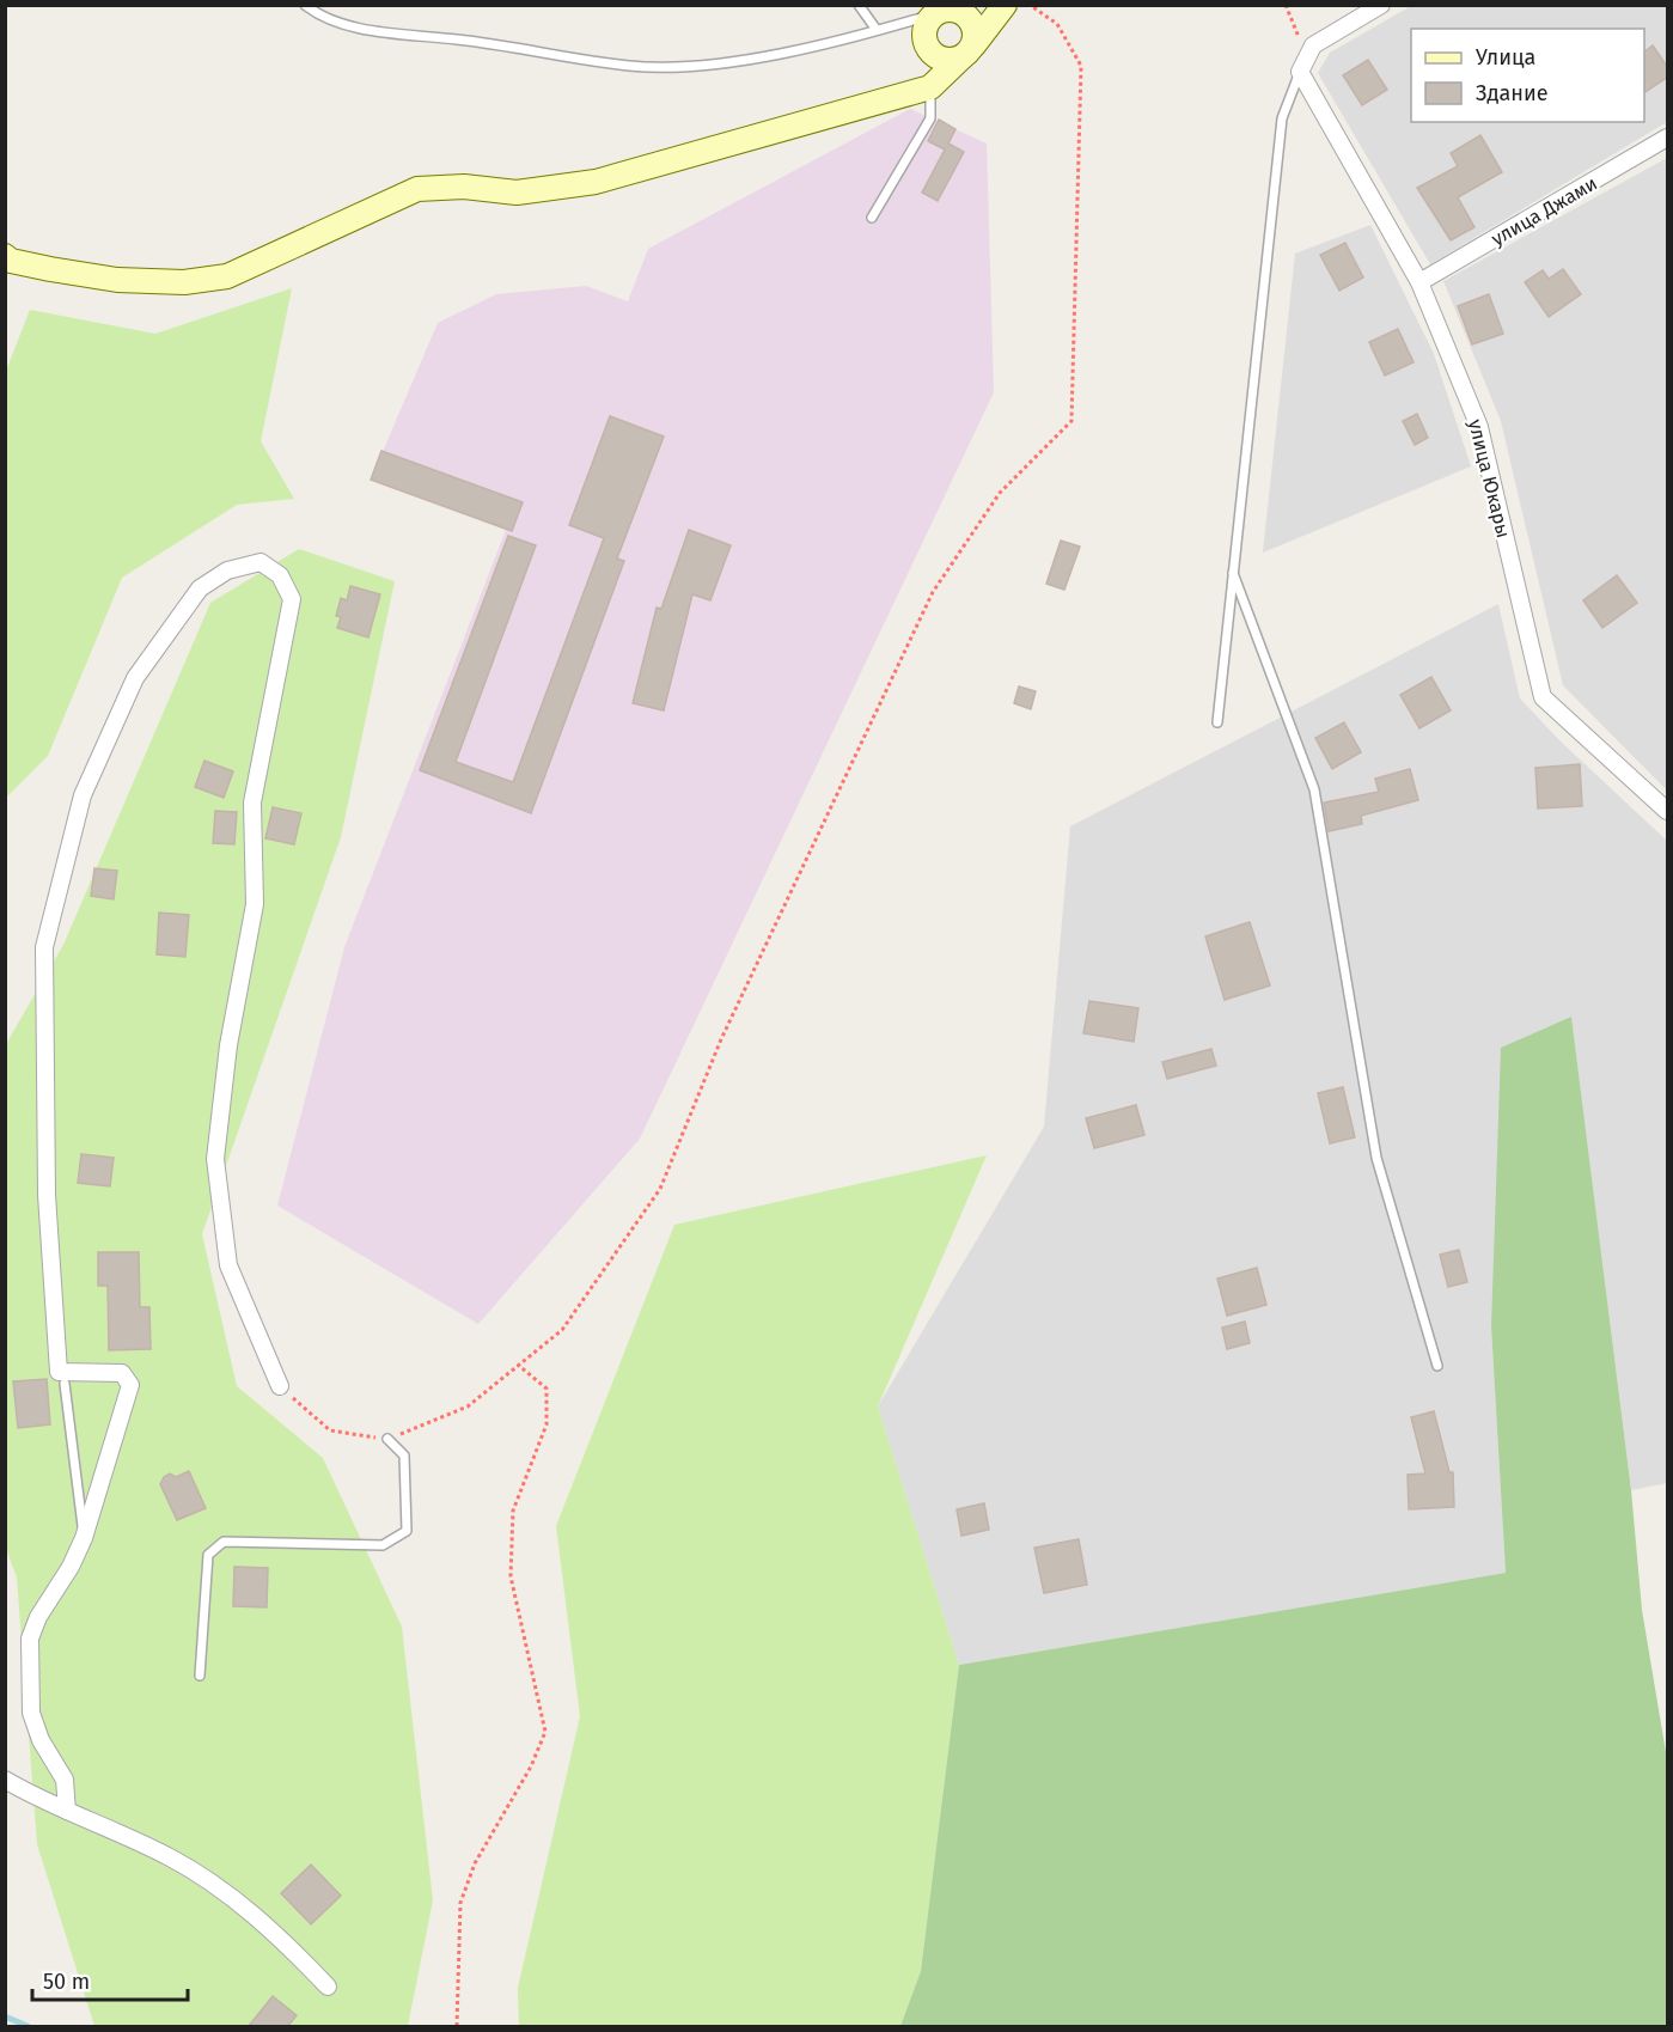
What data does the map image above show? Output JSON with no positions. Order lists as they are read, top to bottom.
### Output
{
  "streets": {
    "street": ["улица Джами", "улица Юкары"]
  },
  "crossings": [
    ["улица Джами", "улица Юкары"]
  ],
  "legend": ["Улица", "Здание"],
  "scale_bar": "50 m"
}
